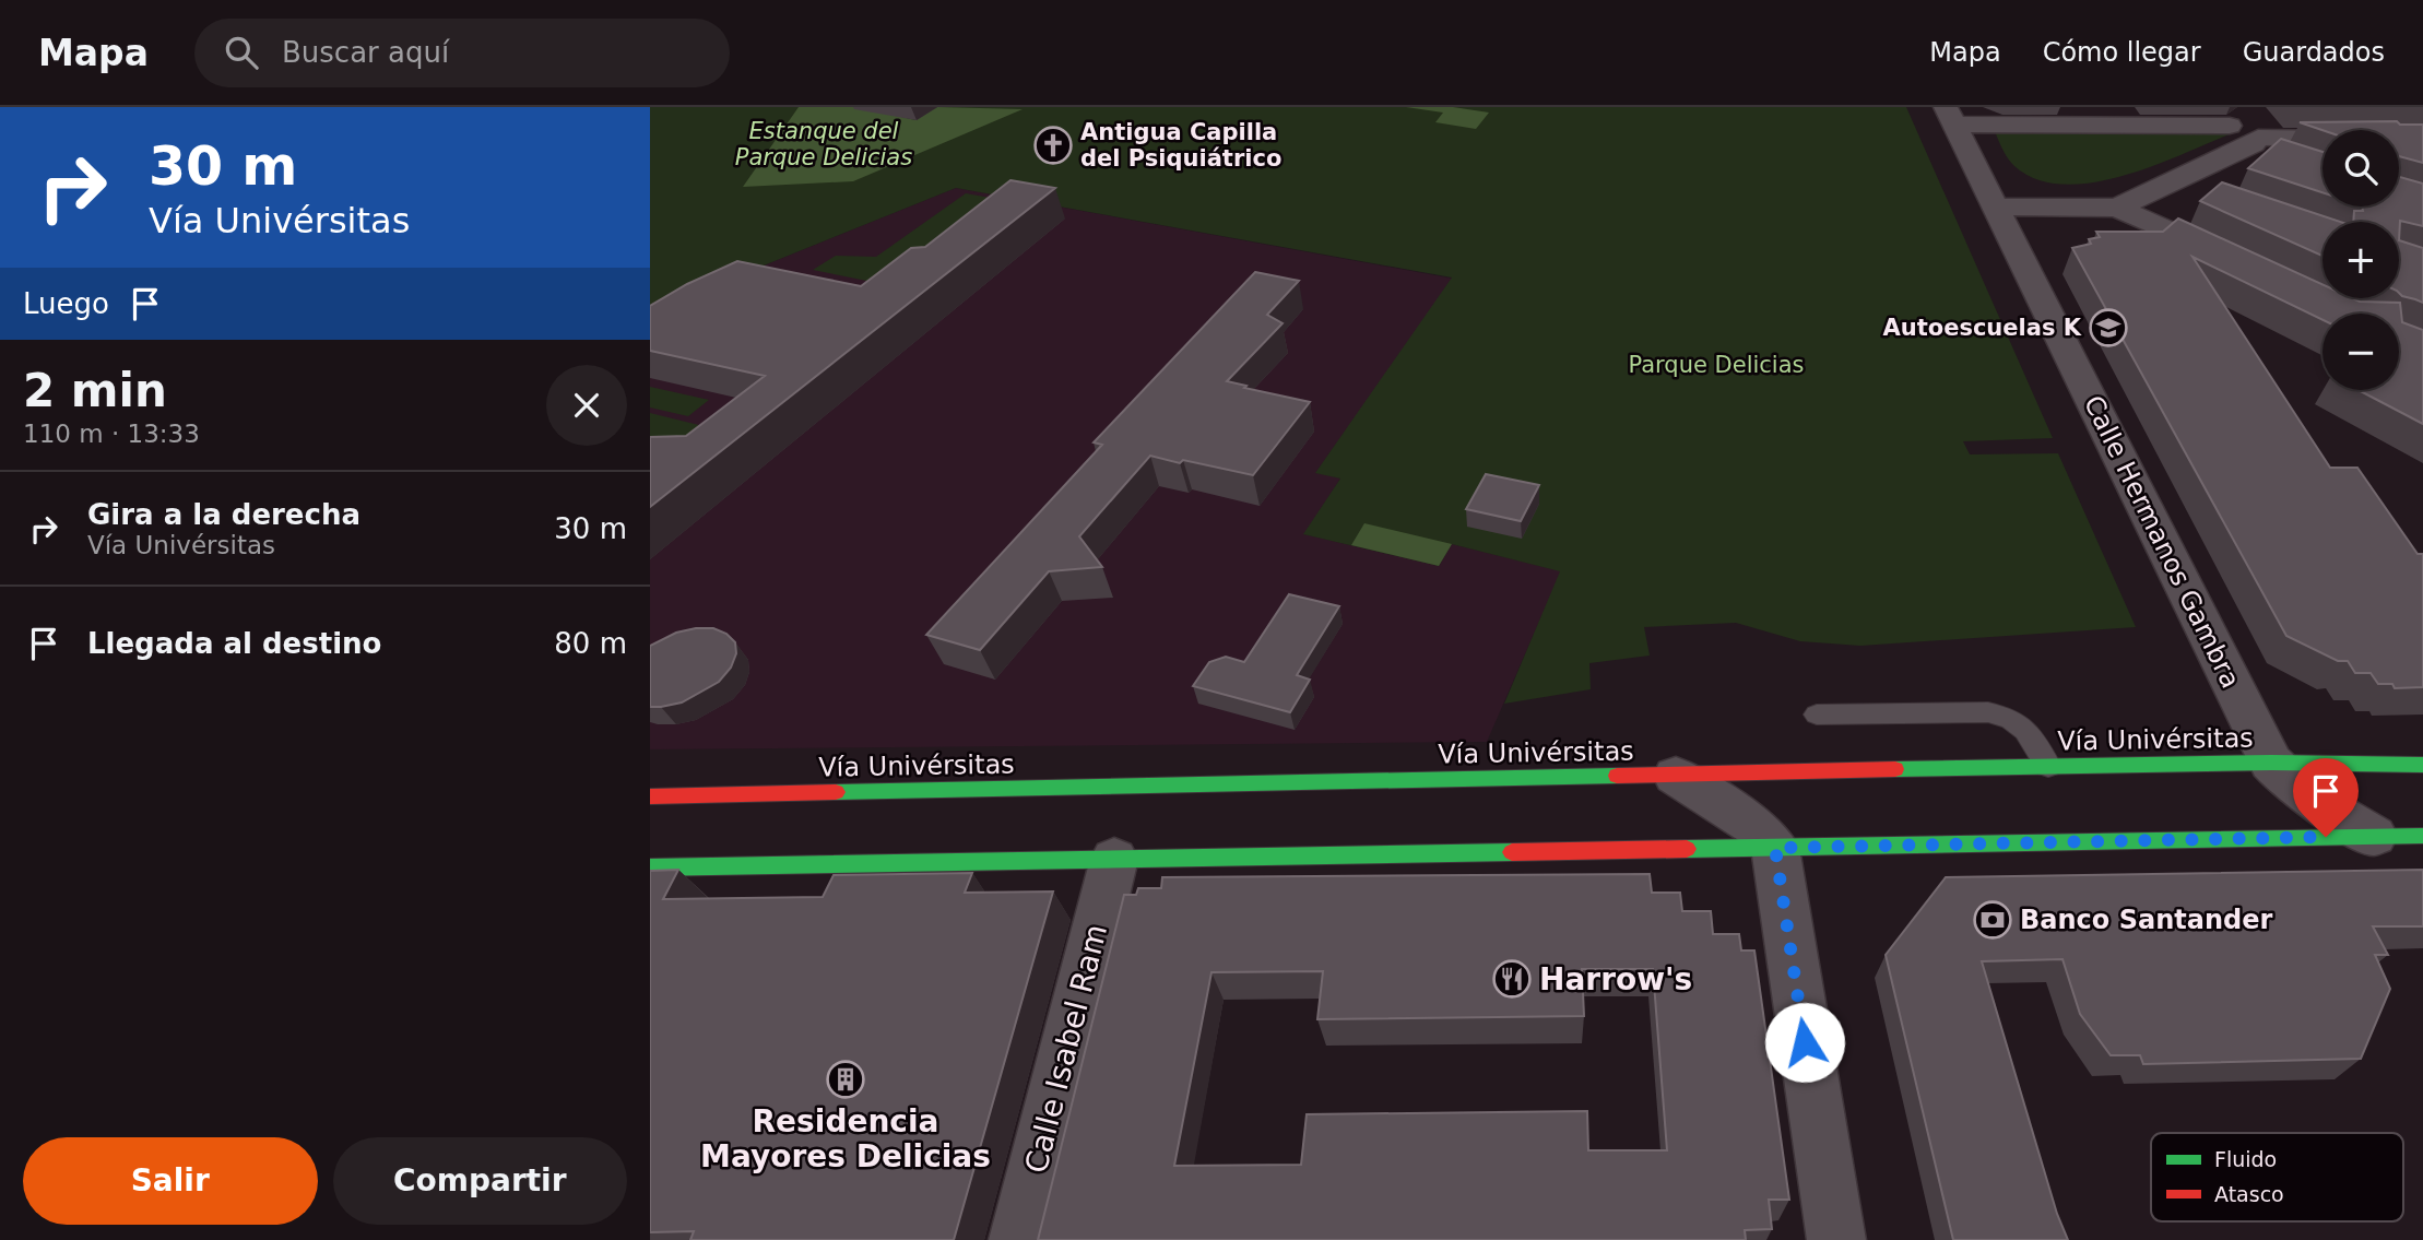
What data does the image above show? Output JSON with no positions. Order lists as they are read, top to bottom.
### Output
{
  "streets": {
    "main road": ["Vía Univérsitas"],
    "street": ["Calle Hermanos Gambra", "Calle Isabel Ram"]
  },
  "crossings": [
    ["Calle Hermanos Gambra", "Vía Univérsitas"]
  ],
  "water": ["Estanque del Parque Delicias"],
  "parks": ["Parque Delicias"],
  "places": {
    "church": ["Antigua Capilla del Psiquiátrico"],
    "school or university": ["Autoescuelas K"],
    "bank": ["Banco Santander"],
    "restaurant": ["Harrow's"],
    "building": ["Residencia Mayores Delicias"]
  },
  "legend": ["Fluido", "Atasco"],
  "page": {
    "header": "Mapa",
    "search": "Buscar aquí",
    "nav": ["Mapa", "Cómo llegar", "Guardados"],
    "turn": ["30 m", "Vía Univérsitas"],
    "map_buttons": ["+", "−"],
    "then": "Luego",
    "heading": ["2 min", "110 m · 13:33"],
    "list": [
      {
        "name": "Gira a la derecha",
        "note": "Vía Univérsitas",
        "value": "30 m"
      },
      {
        "name": "Llegada al destino",
        "value": "80 m"
      }
    ],
    "buttons": ["Salir", "Compartir"]
  }
}
